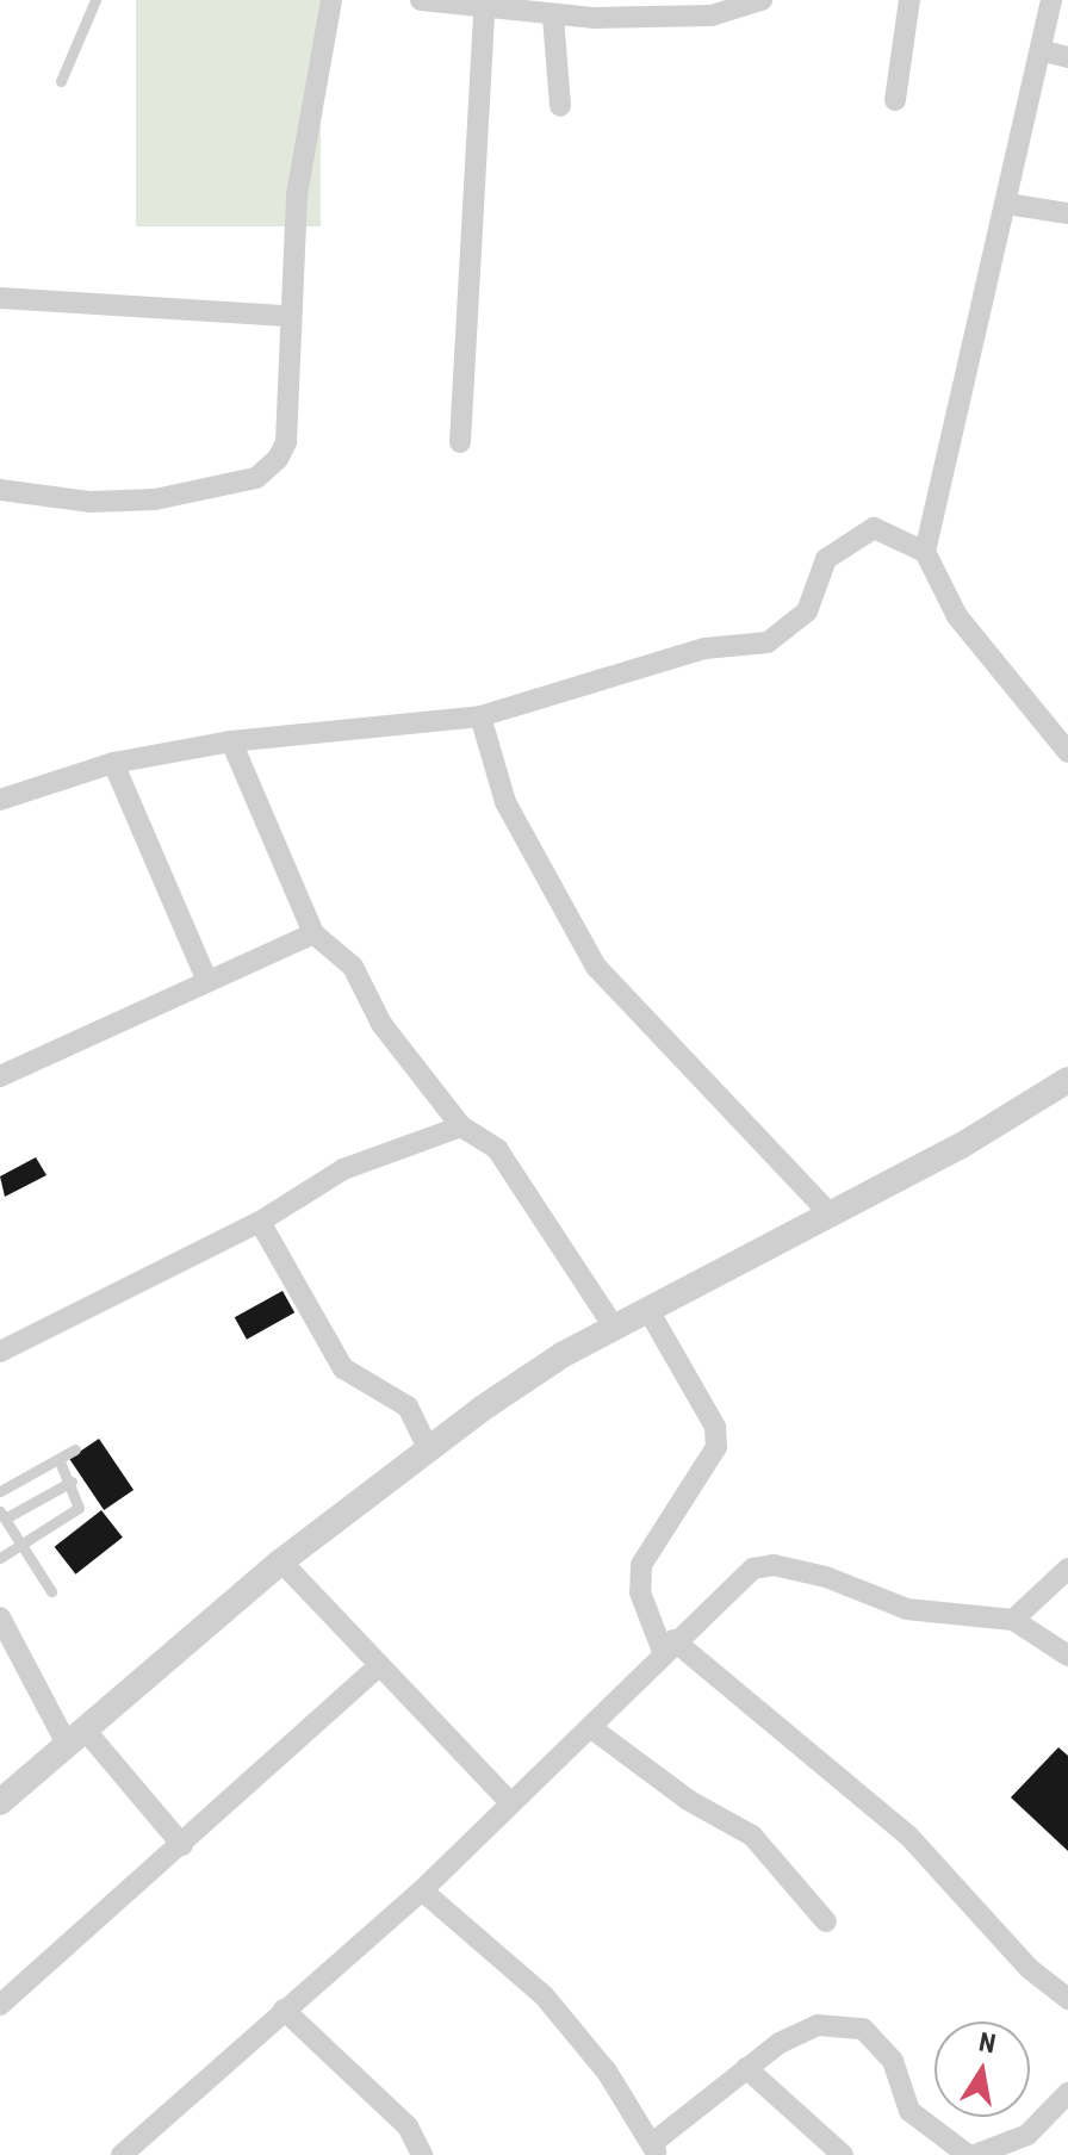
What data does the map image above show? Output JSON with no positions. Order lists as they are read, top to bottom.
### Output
{
  "north": "top"
}
